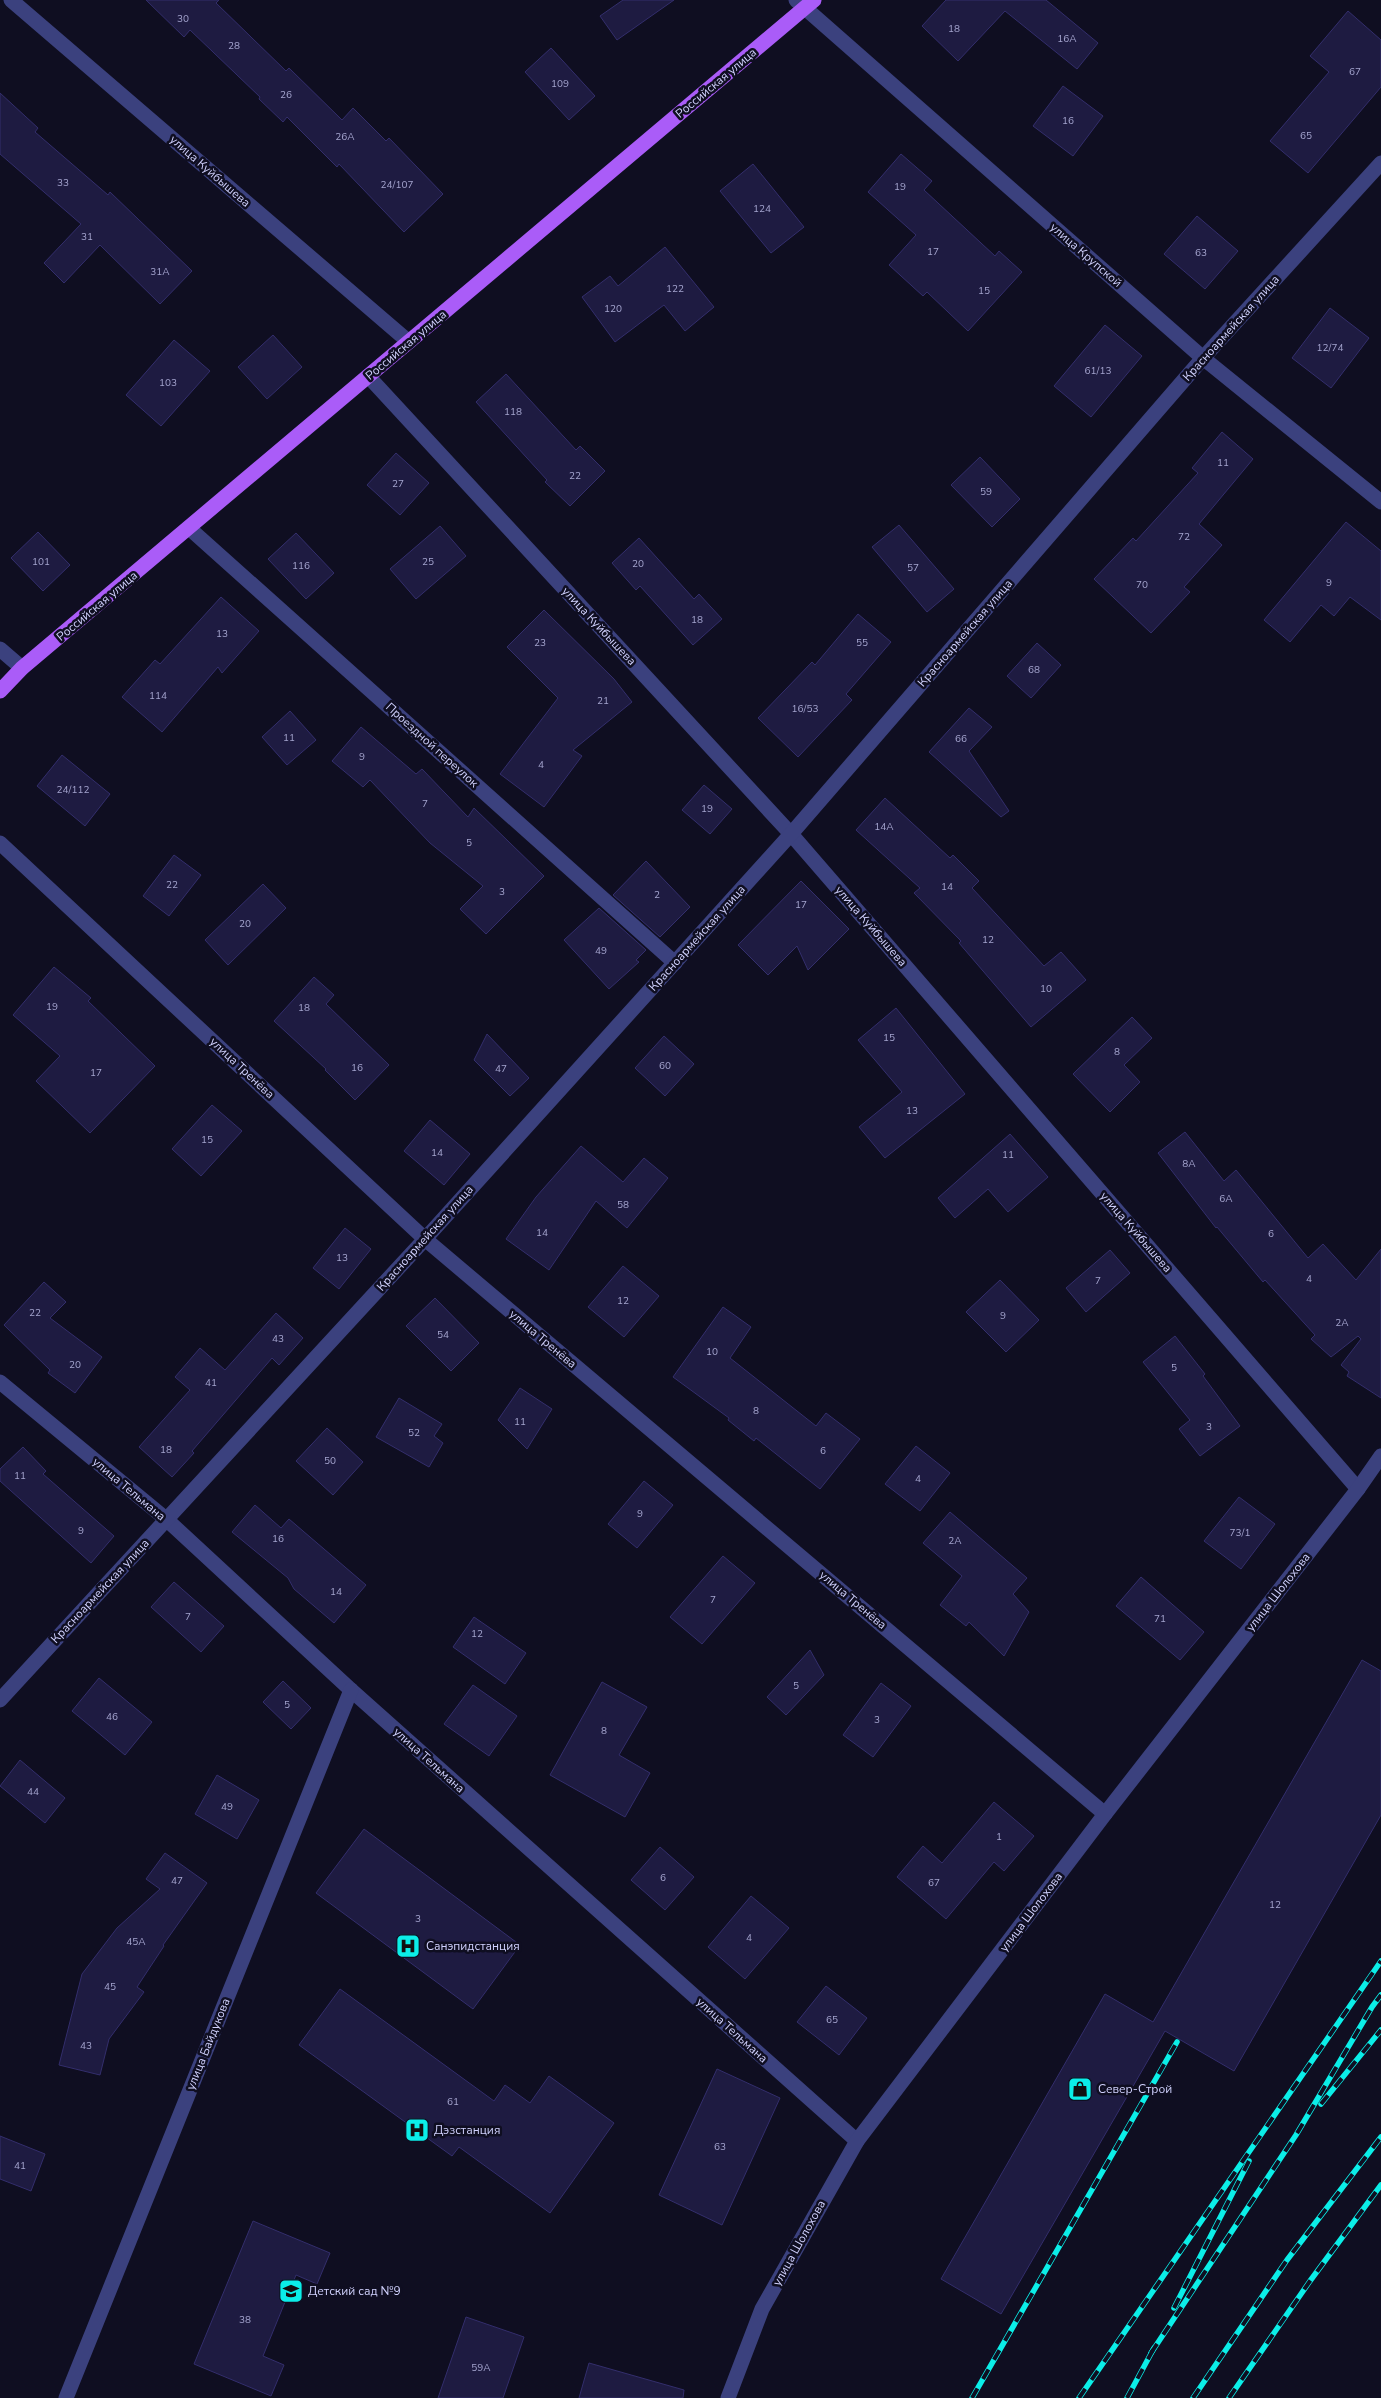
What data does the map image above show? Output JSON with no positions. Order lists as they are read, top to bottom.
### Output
{
  "streets": {
    "main road": ["Российская улица"],
    "street": [
      "улица Куйбышева",
      "улица Крупской",
      "Красноармейская улица",
      "Проездной переулок",
      "улица Тренёва",
      "улица Тельмана",
      "улица Шолохова",
      "улица Байдукова"
    ]
  },
  "crossings": [
    ["Российская улица", "улица Куйбышева"],
    ["Российская улица", "улица Крупской"],
    ["Российская улица", "Проездной переулок"],
    ["улица Куйбышева", "Красноармейская улица"],
    ["улица Куйбышева", "улица Шолохова"],
    ["улица Крупской", "Красноармейская улица"],
    ["Красноармейская улица", "Проездной переулок"],
    ["Красноармейская улица", "улица Тренёва"],
    ["Красноармейская улица", "улица Тельмана"],
    ["улица Тренёва", "улица Шолохова"],
    ["улица Тельмана", "улица Шолохова"],
    ["улица Тельмана", "улица Байдукова"]
  ],
  "places": {
    "hospital": ["Санэпидстанция", "Дэзстанция"],
    "shop": ["Север-Строй"],
    "school or university": ["Детский сад №9"]
  },
  "house_numbers": [
    "30",
    "18",
    "16А",
    "28",
    "67",
    "109",
    "26",
    "16",
    "65",
    "26А",
    "33",
    "24/107",
    "19",
    "124",
    "31",
    "17",
    "63",
    "31А",
    "122",
    "15",
    "120",
    "12/74",
    "61/13",
    "103",
    "118",
    "11",
    "22",
    "27",
    "59",
    "72",
    "101",
    "25",
    "20",
    "116",
    "57",
    "9",
    "70",
    "18",
    "13",
    "23",
    "55",
    "68",
    "114",
    "21",
    "16/53",
    "11",
    "66",
    "9",
    "4",
    "24/112",
    "7",
    "19",
    "14А",
    "5",
    "22",
    "14",
    "3",
    "2",
    "17",
    "20",
    "12",
    "49",
    "10",
    "19",
    "18",
    "15",
    "8",
    "60",
    "16",
    "47",
    "17",
    "13",
    "15",
    "14",
    "11",
    "8А",
    "6А",
    "58",
    "14",
    "6",
    "13",
    "4",
    "7",
    "12",
    "22",
    "9",
    "2А",
    "54",
    "43",
    "10",
    "20",
    "5",
    "41",
    "8",
    "11",
    "3",
    "52",
    "18",
    "6",
    "50",
    "11",
    "4",
    "9",
    "9",
    "73/1",
    "16",
    "2А",
    "14",
    "7",
    "7",
    "71",
    "12",
    "5",
    "5",
    "46",
    "3",
    "8",
    "44",
    "49",
    "1",
    "6",
    "47",
    "67",
    "12",
    "3",
    "4",
    "45А",
    "45",
    "65",
    "43",
    "61",
    "63",
    "41",
    "38",
    "59А"
  ]
}
